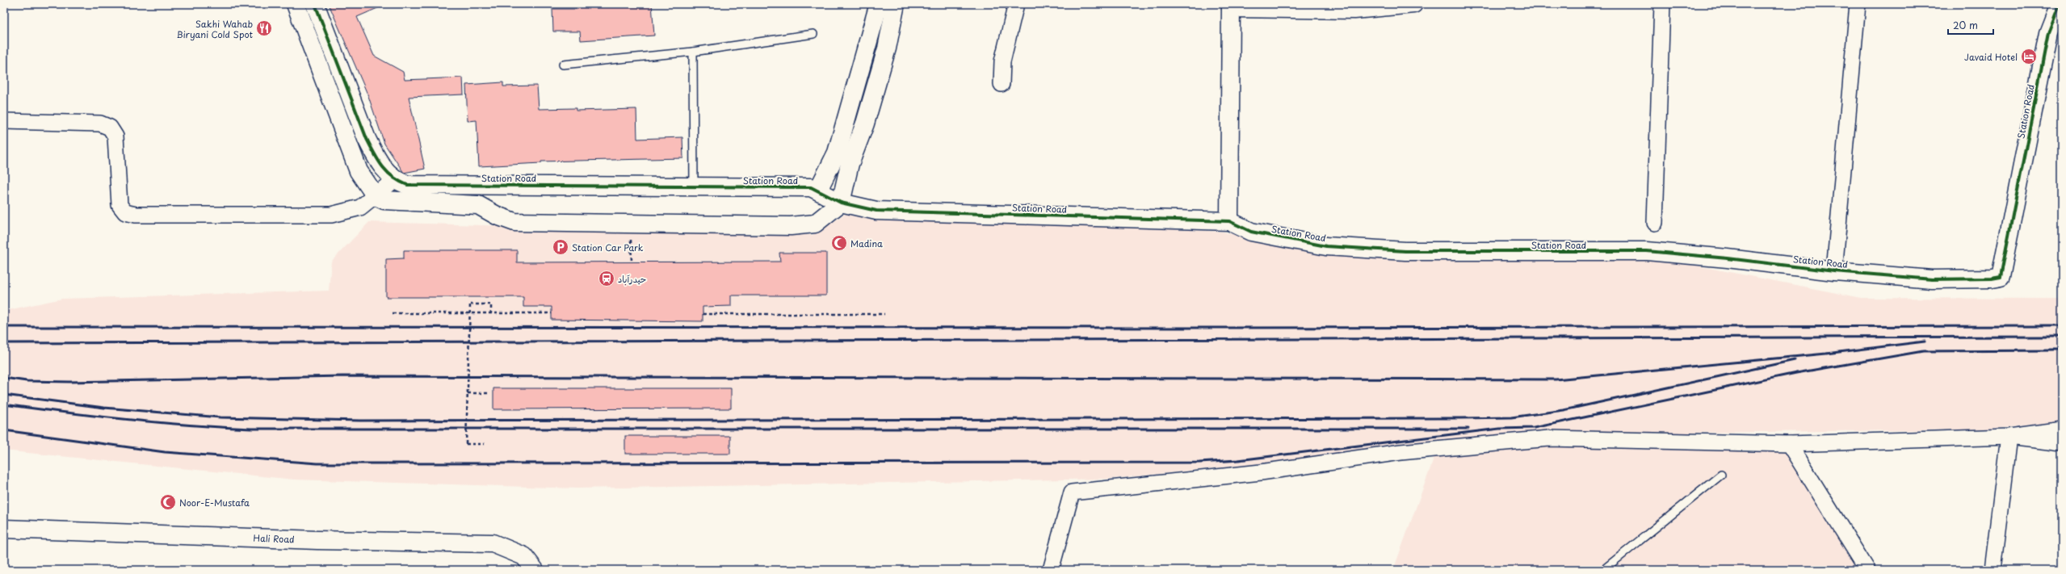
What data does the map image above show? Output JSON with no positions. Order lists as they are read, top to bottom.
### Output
{
  "streets": {
    "street": ["Station Road", "Hali Road"]
  },
  "places": {
    "restaurant": ["Sakhi Wahab Biryani Cold Spot"],
    "hotel": ["Javaid Hotel"],
    "mosque": ["Madina", "Noor-E-Mustafa"],
    "parking": ["Station Car Park"],
    "station": ["حیدرآباد"]
  },
  "scale_bar": "20 m"
}
